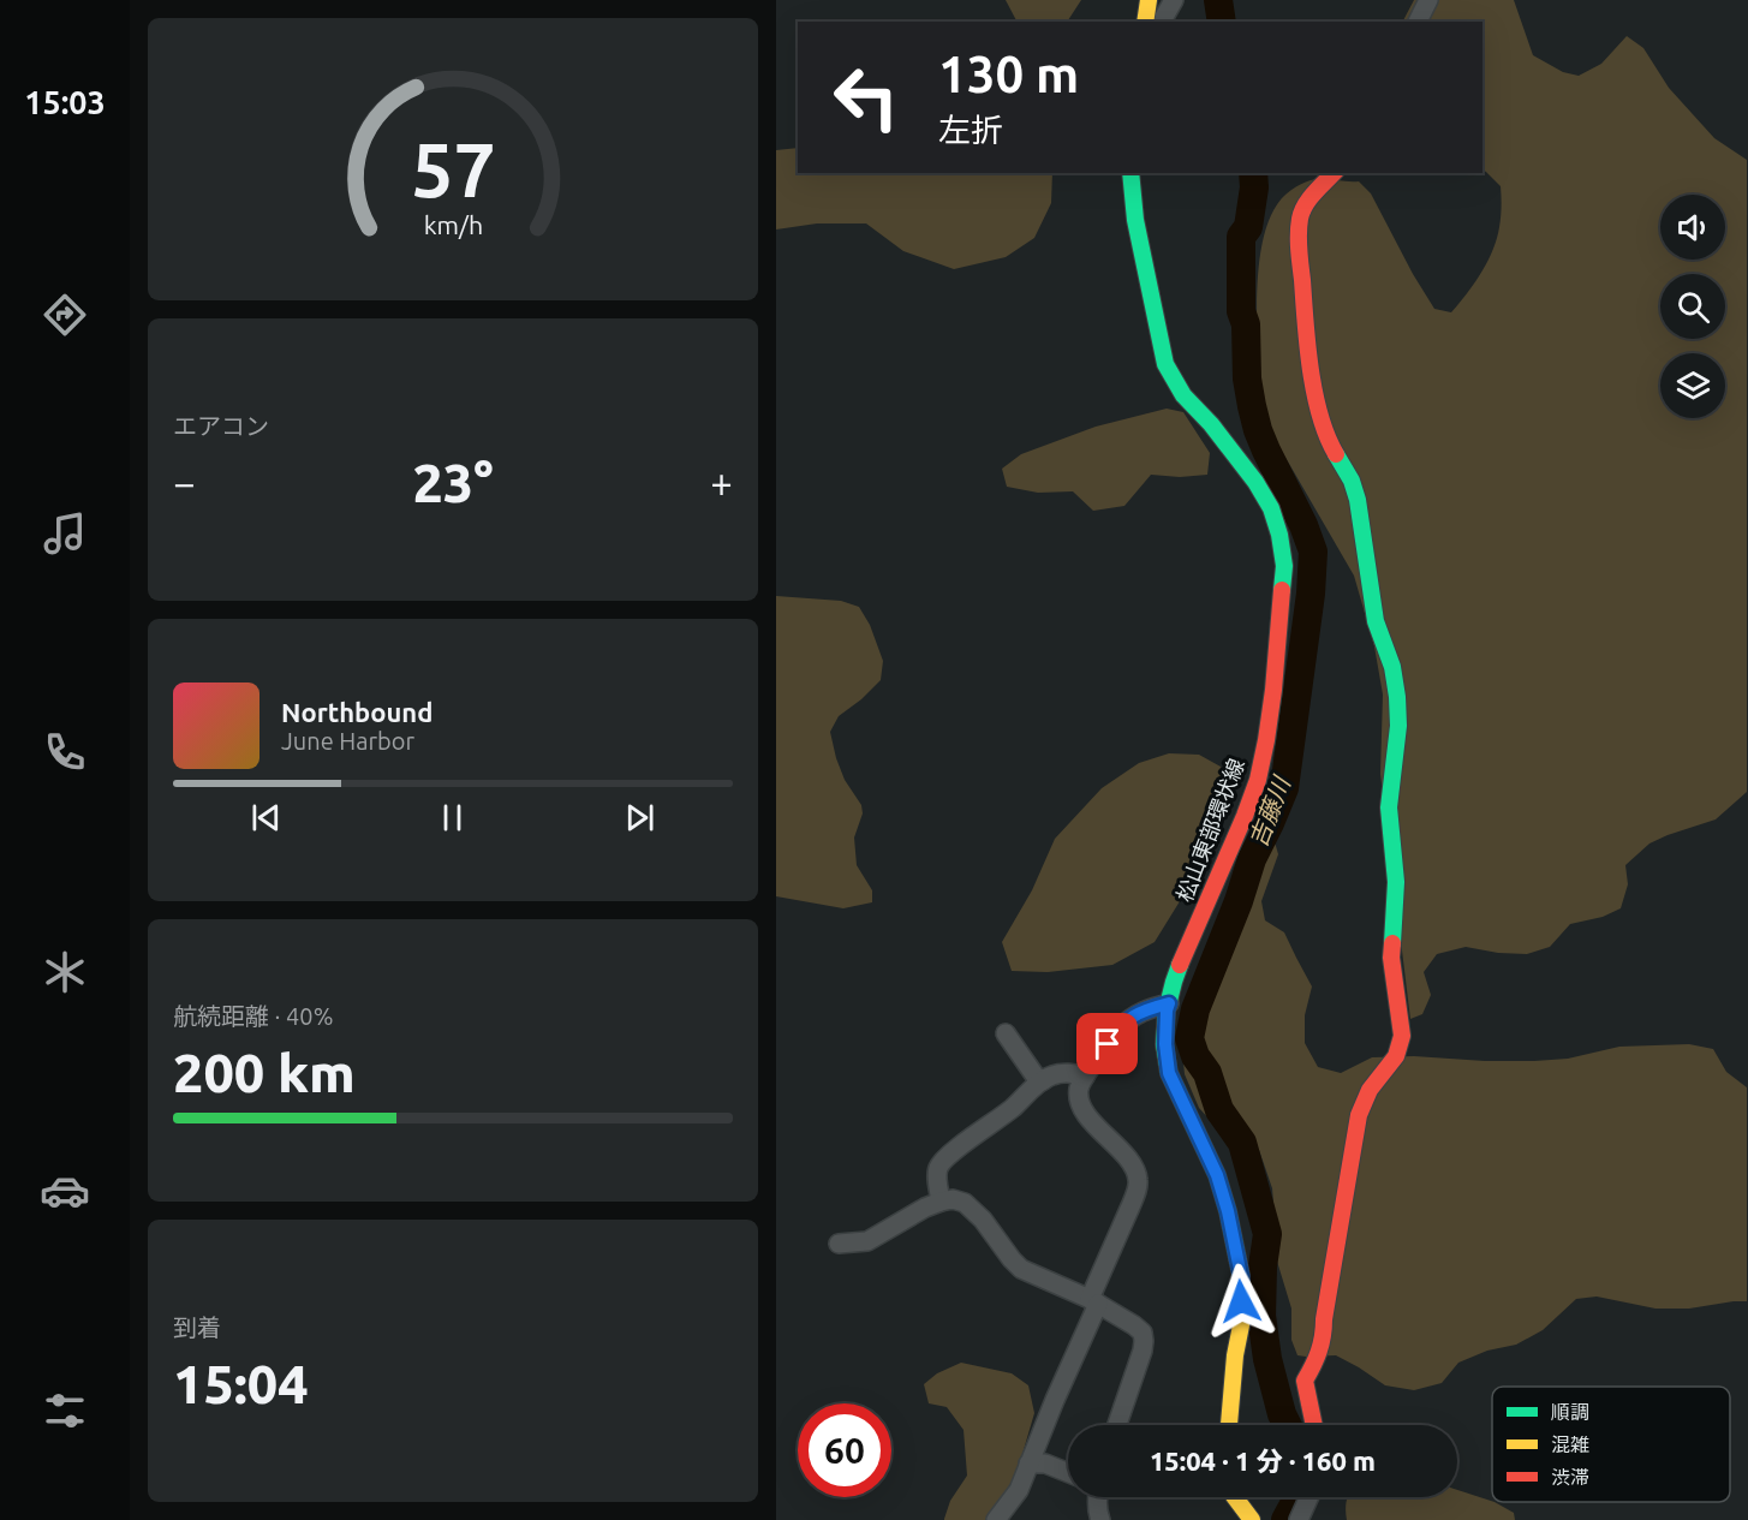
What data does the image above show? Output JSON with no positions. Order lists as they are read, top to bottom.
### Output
{
  "streets": {
    "main road": ["松山東部環状線"]
  },
  "water": ["吉藤川"],
  "legend": ["順調", "混雑", "渋滞"],
  "page": {
    "tabs": "15:03",
    "turn": ["130 m", "左折"],
    "tile": [
      "エアコン",
      ["航続距離 · 40%", "200 km"],
      ["到着", "15:04"]
    ],
    "heat": ["−", "23°", "+"],
    "song": ["Northbound", "June Harbor"],
    "limit": "60",
    "trip": "15:04 · 1 分 · 160 m",
    "gauge": ["57", "km/h"]
  }
}
